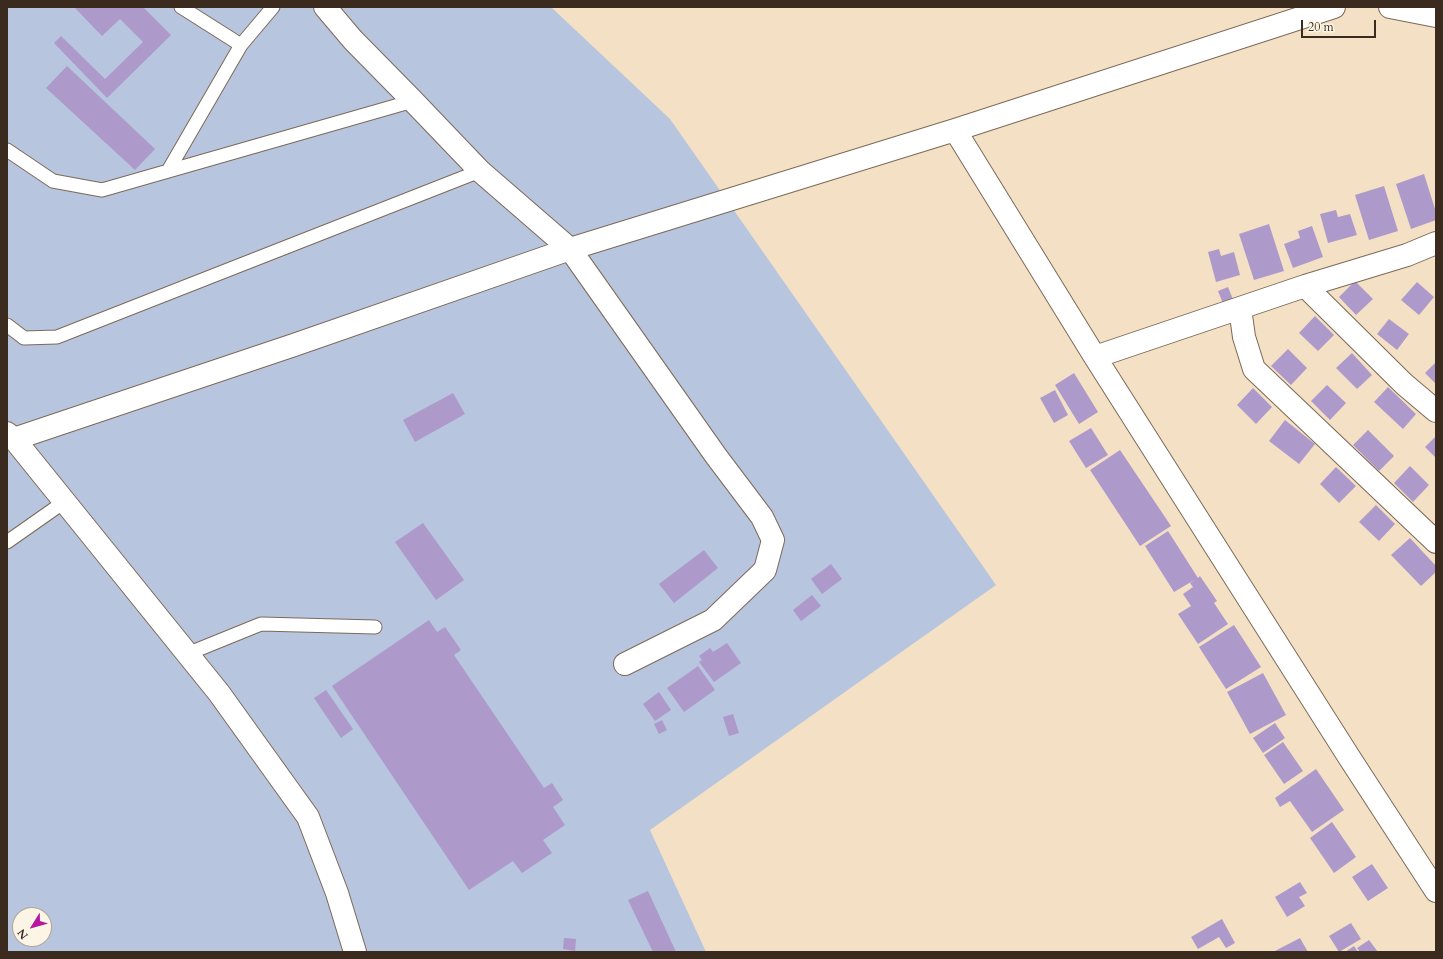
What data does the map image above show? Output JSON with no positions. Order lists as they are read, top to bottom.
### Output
{
  "scale_bar": "20 m",
  "north": "bottom left"
}
